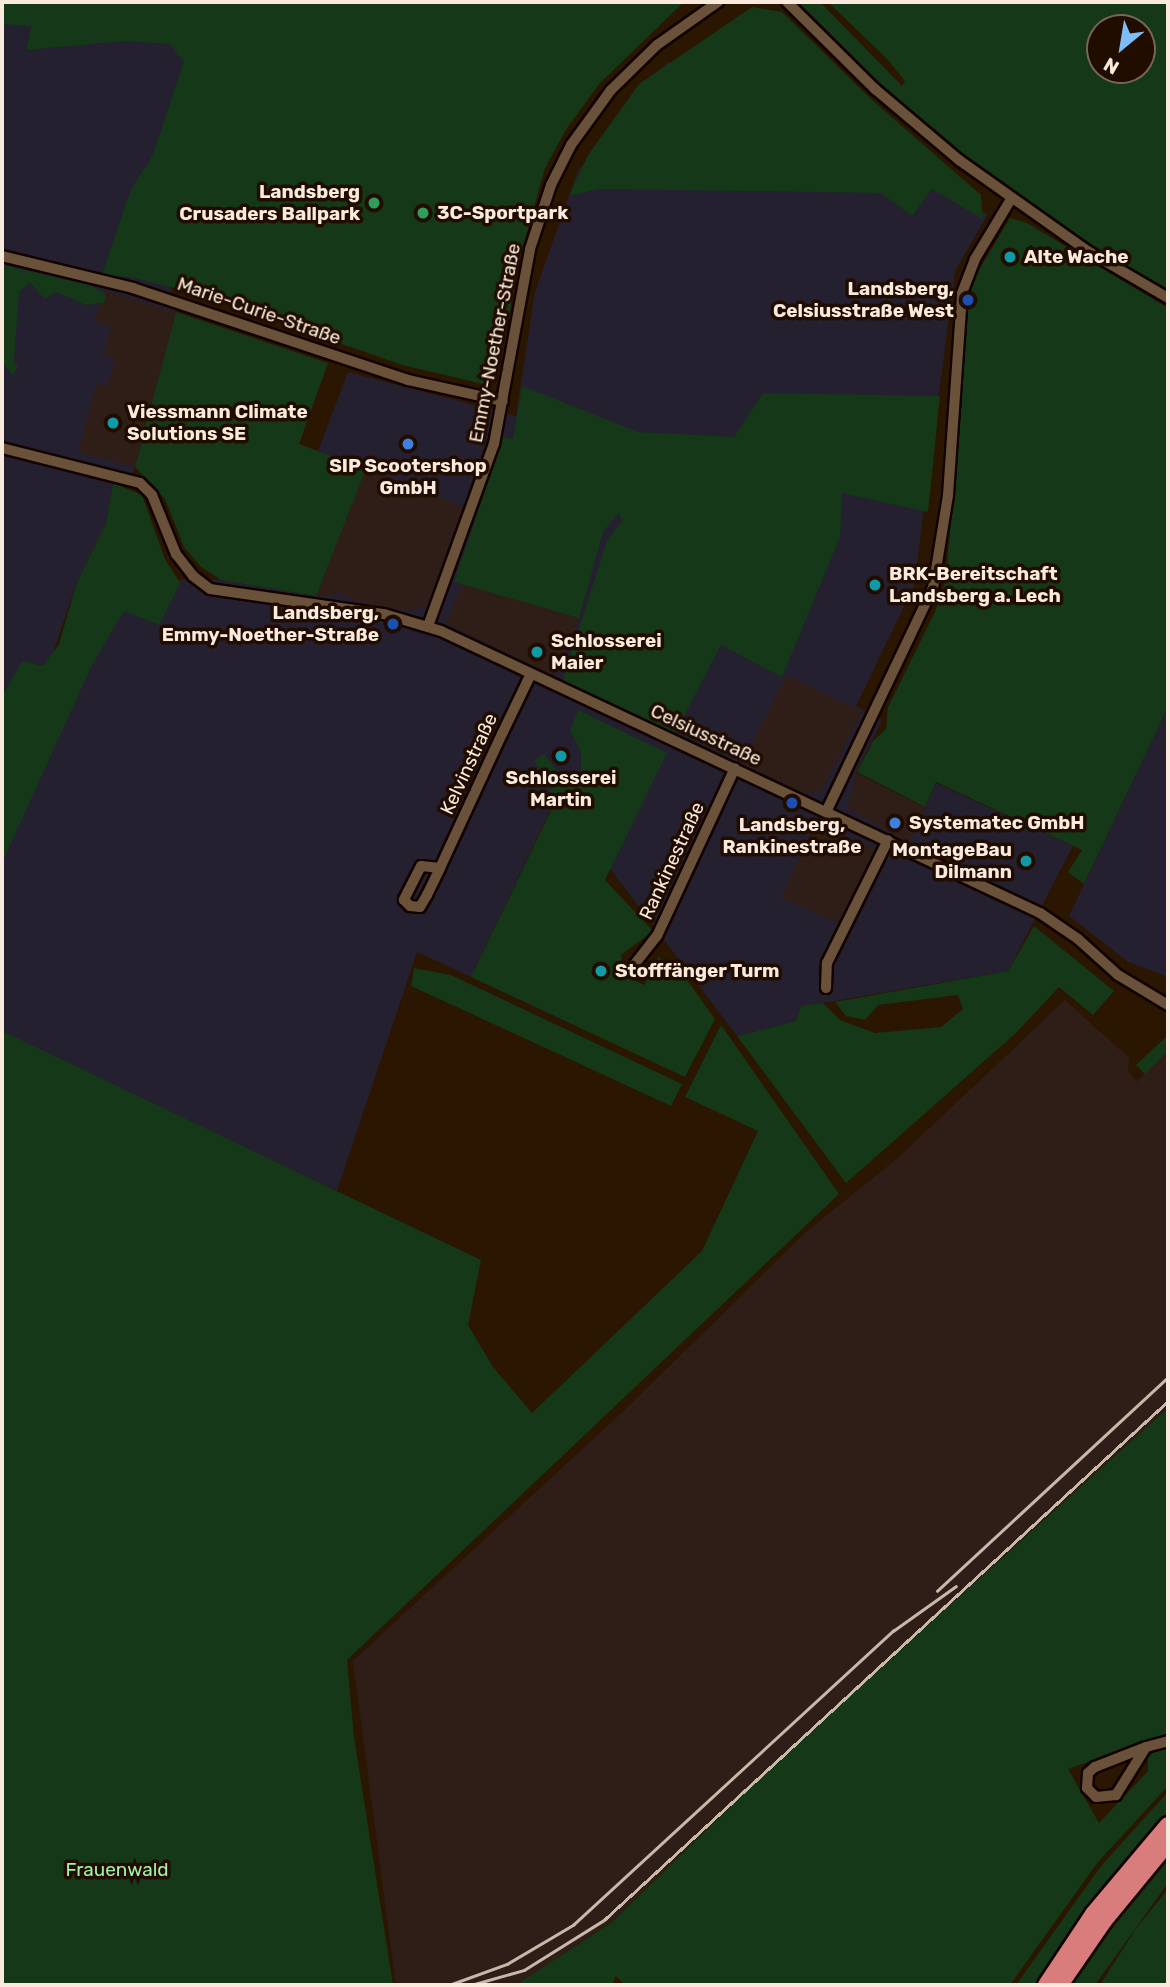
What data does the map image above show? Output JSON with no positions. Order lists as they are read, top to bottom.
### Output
{
  "streets": {
    "street": [
      "Marie-Curie-Straße",
      "Emmy-Noether-Straße",
      "Celsiusstraße",
      "Kelvinstraße",
      "Rankinestraße"
    ]
  },
  "crossings": [
    ["Marie-Curie-Straße", "Emmy-Noether-Straße"],
    ["Emmy-Noether-Straße", "Celsiusstraße"],
    ["Celsiusstraße", "Kelvinstraße"],
    ["Celsiusstraße", "Rankinestraße"]
  ],
  "parks": ["Frauenwald"],
  "places": [
    "Landsberg Crusaders Ballpark",
    "3C-Sportpark",
    "Alte Wache",
    "Landsberg, Celsiusstraße West",
    "Viessmann Climate Solutions SE",
    "SIP Scootershop GmbH",
    "BRK-Bereitschaft Landsberg a. Lech",
    "Landsberg, Emmy-Noether-Straße",
    "Schlosserei Maier",
    "Schlosserei Martin",
    "Landsberg, Rankinestraße",
    "Systematec GmbH",
    "MontageBau Dilmann",
    "Stofffänger Turm"
  ],
  "north": "bottom left"
}
